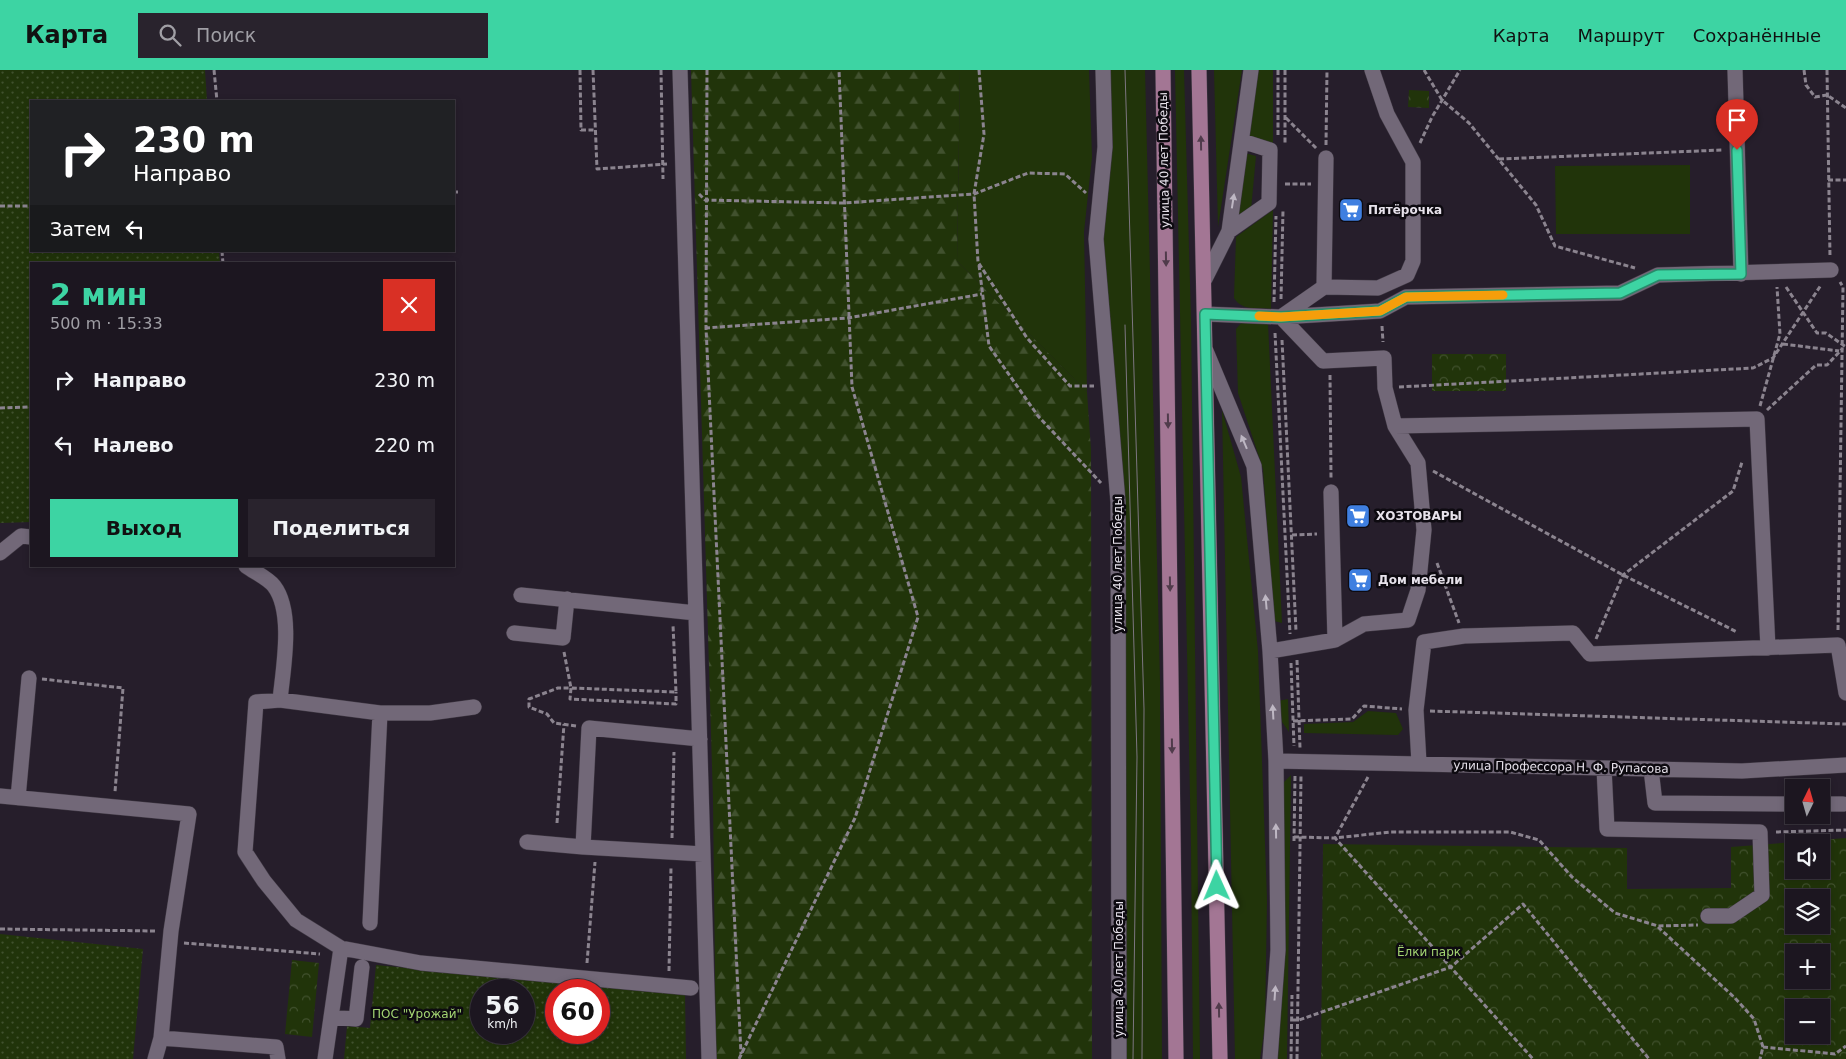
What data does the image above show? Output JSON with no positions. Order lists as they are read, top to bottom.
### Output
{
  "streets": {
    "main road": ["улица 40 лет Победы"],
    "street": ["улица Профессора Н. Ф. Рупасова"]
  },
  "parks": ["Ёлки парк", "ПОС \"Урожай\""],
  "places": {
    "supermarket": ["Пятёрочка", "ХОЗТОВАРЫ", "Дом мебели"]
  },
  "north": "top",
  "page": {
    "header": "Карта",
    "search": "Поиск",
    "nav": ["Карта", "Маршрут", "Сохранённые"],
    "turn": ["230 m", "Направо"],
    "then": "Затем",
    "heading": ["2 мин", "500 m · 15:33"],
    "list": [
      {
        "name": "Направо",
        "value": "230 m"
      },
      {
        "name": "Налево",
        "value": "220 m"
      }
    ],
    "buttons": ["Выход", "Поделиться"],
    "map_buttons": ["+", "−"],
    "speed": "56 km/h",
    "limit": "60"
  }
}
